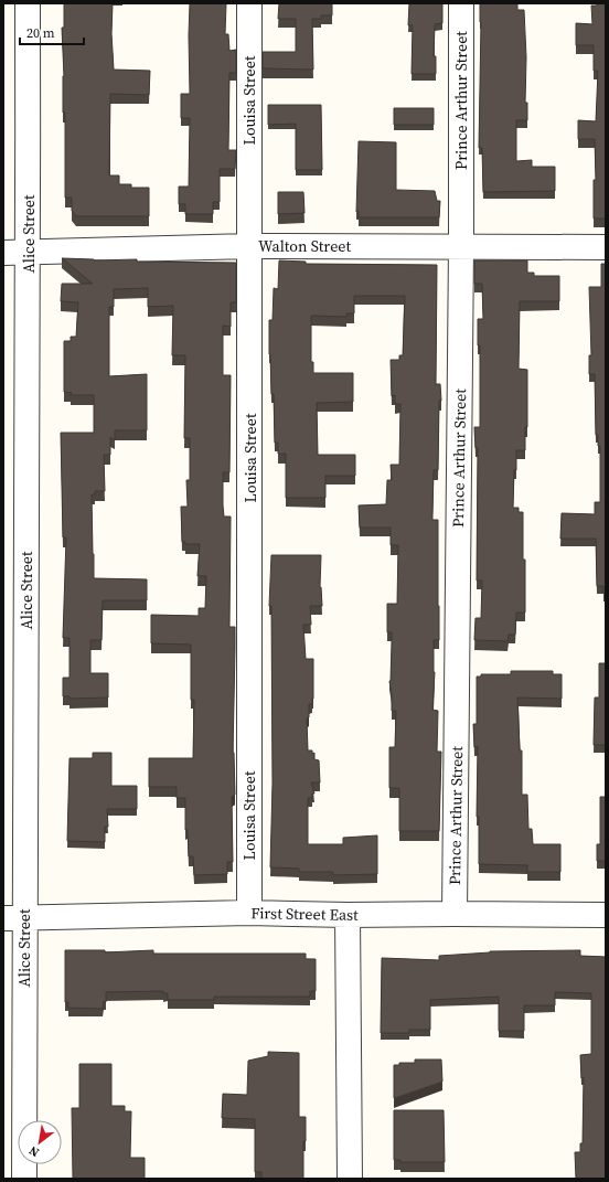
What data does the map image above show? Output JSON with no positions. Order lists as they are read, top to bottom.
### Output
{
  "streets": {
    "street": [
      "Louisa Street",
      "Prince Arthur Street",
      "Alice Street",
      "Walton Street",
      "First Street East"
    ]
  },
  "crossings": [
    ["Louisa Street", "Walton Street"],
    ["Louisa Street", "First Street East"],
    ["Prince Arthur Street", "Walton Street"],
    ["Prince Arthur Street", "First Street East"],
    ["Alice Street", "Walton Street"],
    ["Alice Street", "First Street East"]
  ],
  "scale_bar": "20 m",
  "north": "bottom left"
}
